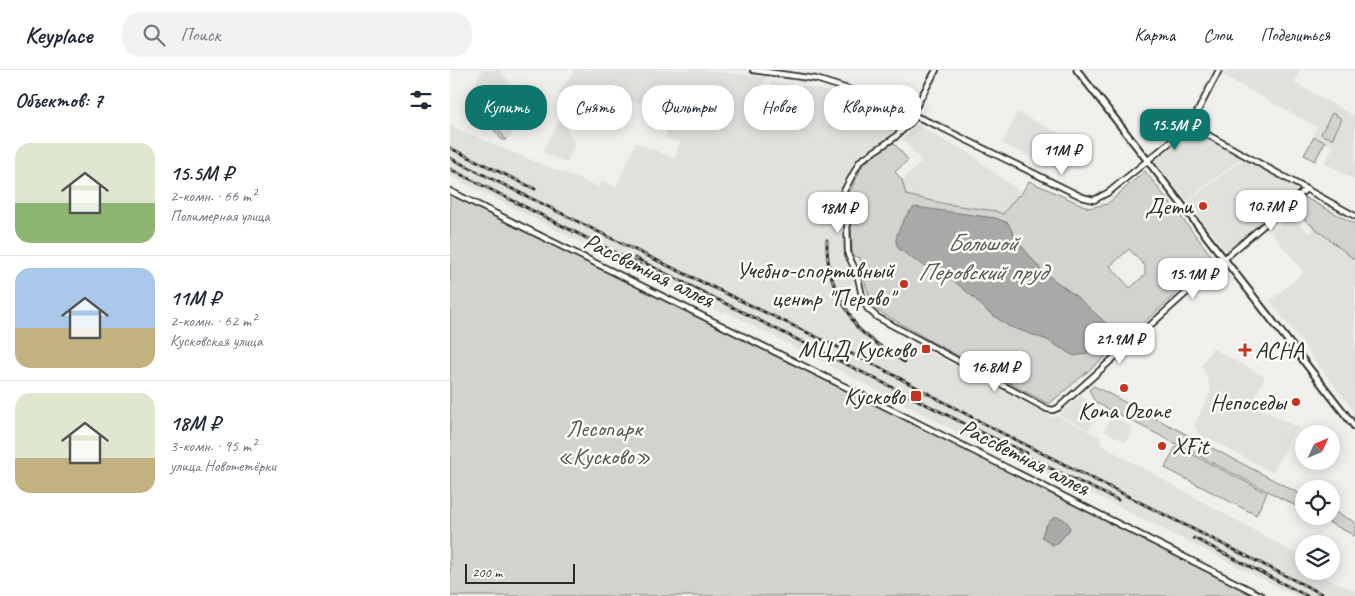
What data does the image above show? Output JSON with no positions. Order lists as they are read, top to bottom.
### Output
{
  "streets": {
    "street": ["Рассветная аллея"]
  },
  "water": ["Большой Перовский пруд"],
  "parks": ["Лесопарк «Кусково»"],
  "places": {
    "other": [
      "Дети",
      "Учебно-спортивный центр \"Перово\"",
      "Kona Ozone",
      "Непоседы",
      "XFit"
    ],
    "transit": ["МЦД Кусково", "Кусково"],
    "health": ["АСНА"]
  },
  "scale_bar": "200 m",
  "north": "top right",
  "page": {
    "header": "Keyplace",
    "search": "Поиск",
    "nav": ["Карта", "Слои", "Поделиться"],
    "heading": "Объектов: 7",
    "chip": [
      "Купить",
      "Снять",
      "Фильтры",
      "Новое",
      "Квартира"
    ],
    "price": [
      "15.5M ₽",
      "11M ₽",
      "10.7M ₽",
      "18M ₽",
      "15.1M ₽",
      "21.9M ₽",
      "16.8M ₽"
    ],
    "list": [
      {
        "name": "15.5M ₽",
        "note": "2-комн. · 66 m² · Полимерная улица"
      },
      {
        "name": "11M ₽",
        "note": "2-комн. · 62 m² · Кусковская улица"
      },
      {
        "name": "18M ₽",
        "note": "3-комн. · 95 m² · улица Новотетёрки"
      }
    ],
    "scale": "200 m"
  }
}
